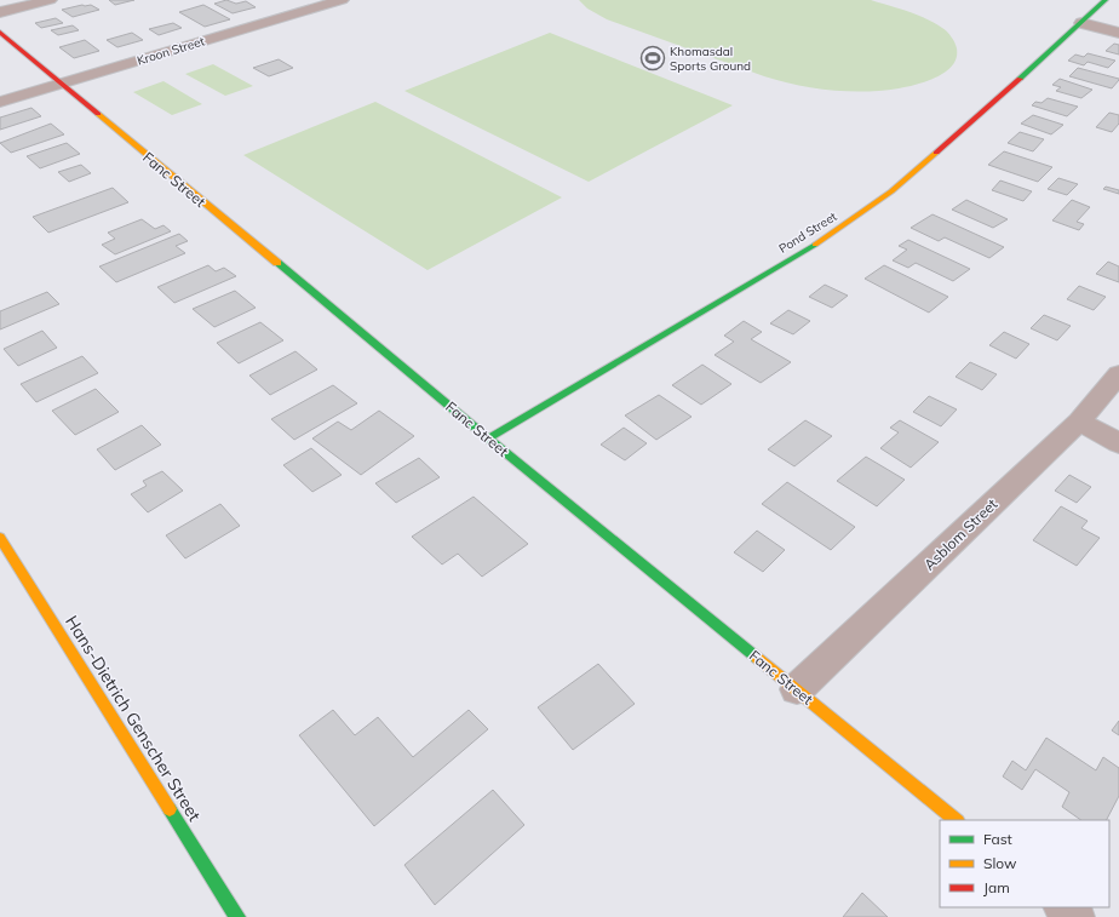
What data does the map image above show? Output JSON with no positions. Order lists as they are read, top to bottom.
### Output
{
  "streets": {
    "street": [
      "Kroon Street",
      "Fanc Street",
      "Pond Street",
      "Asblom Street",
      "Hans-Dietrich Genscher Street"
    ]
  },
  "crossings": [
    ["Kroon Street", "Fanc Street"],
    ["Fanc Street", "Pond Street"],
    ["Fanc Street", "Asblom Street"]
  ],
  "places": {
    "sports": ["Khomasdal Sports Ground"]
  },
  "legend": ["Fast", "Slow", "Jam"]
}
